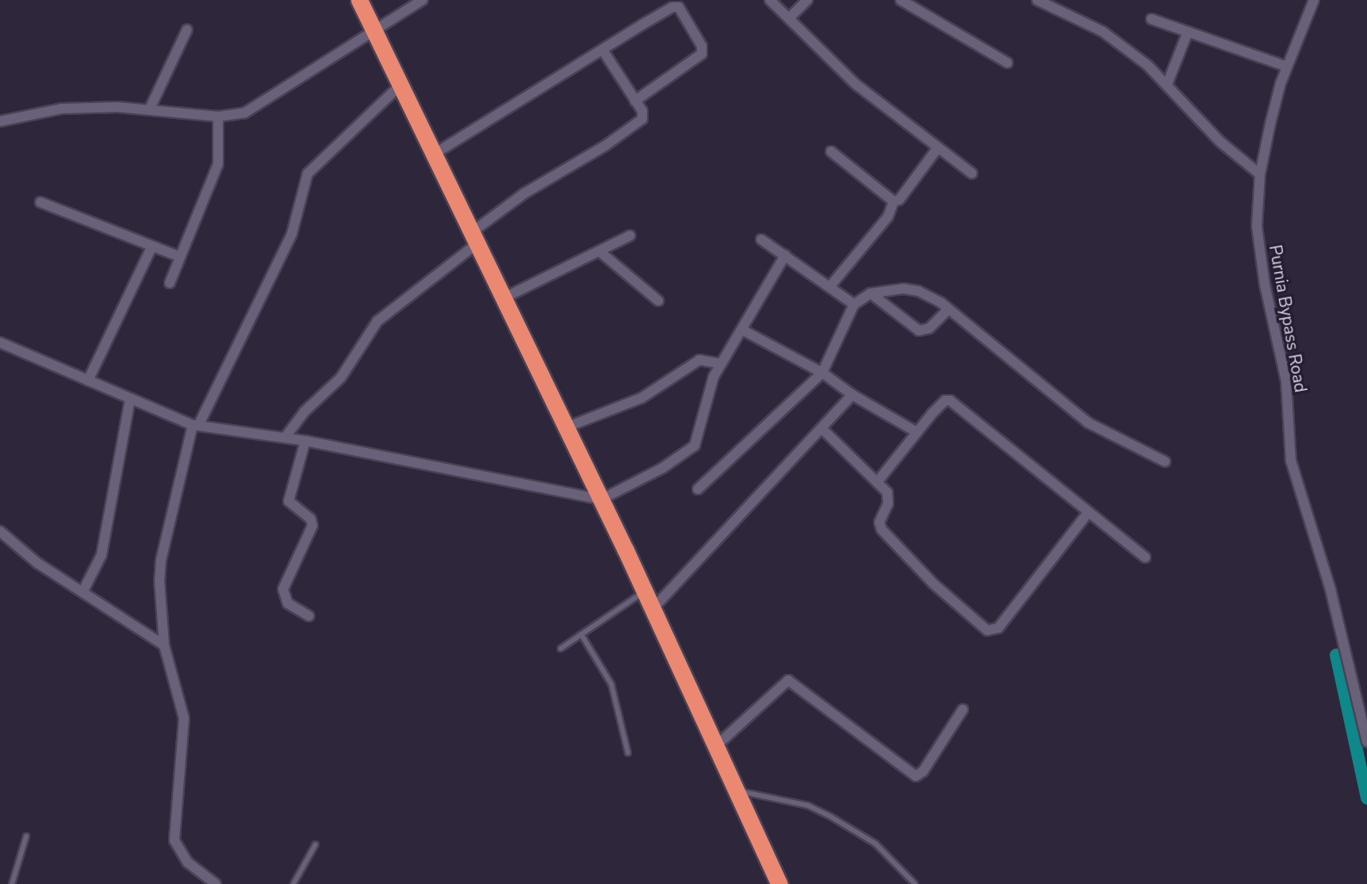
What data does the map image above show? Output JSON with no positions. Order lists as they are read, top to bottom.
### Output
{
  "streets": {
    "street": ["Purnia Bypass Road"]
  }
}
